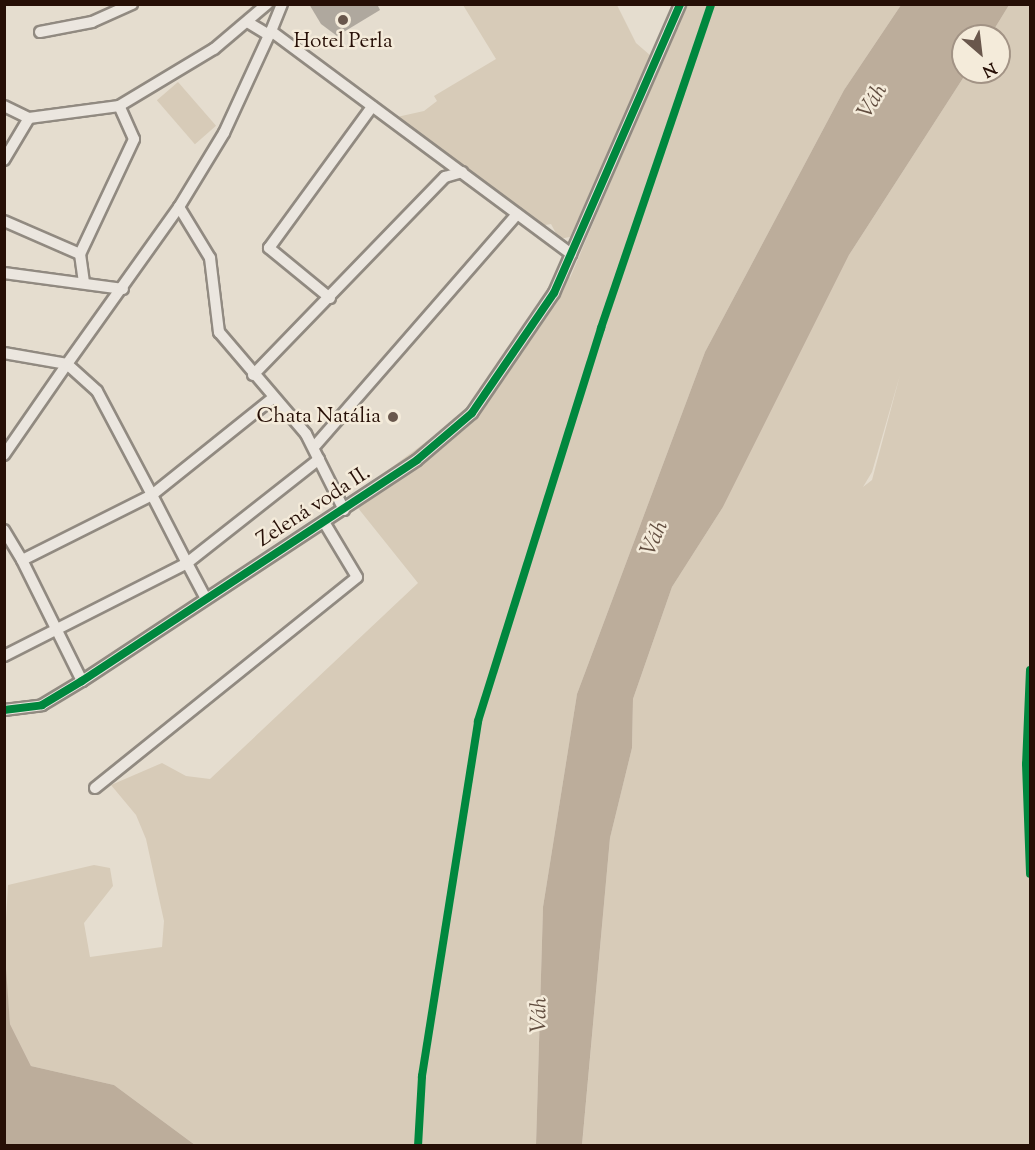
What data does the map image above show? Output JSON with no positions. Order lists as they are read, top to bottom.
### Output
{
  "streets": {
    "street": ["Zelená voda II."]
  },
  "water": ["Váh"],
  "places": ["Hotel Perla", "Chata Natália"],
  "north": "bottom right"
}
